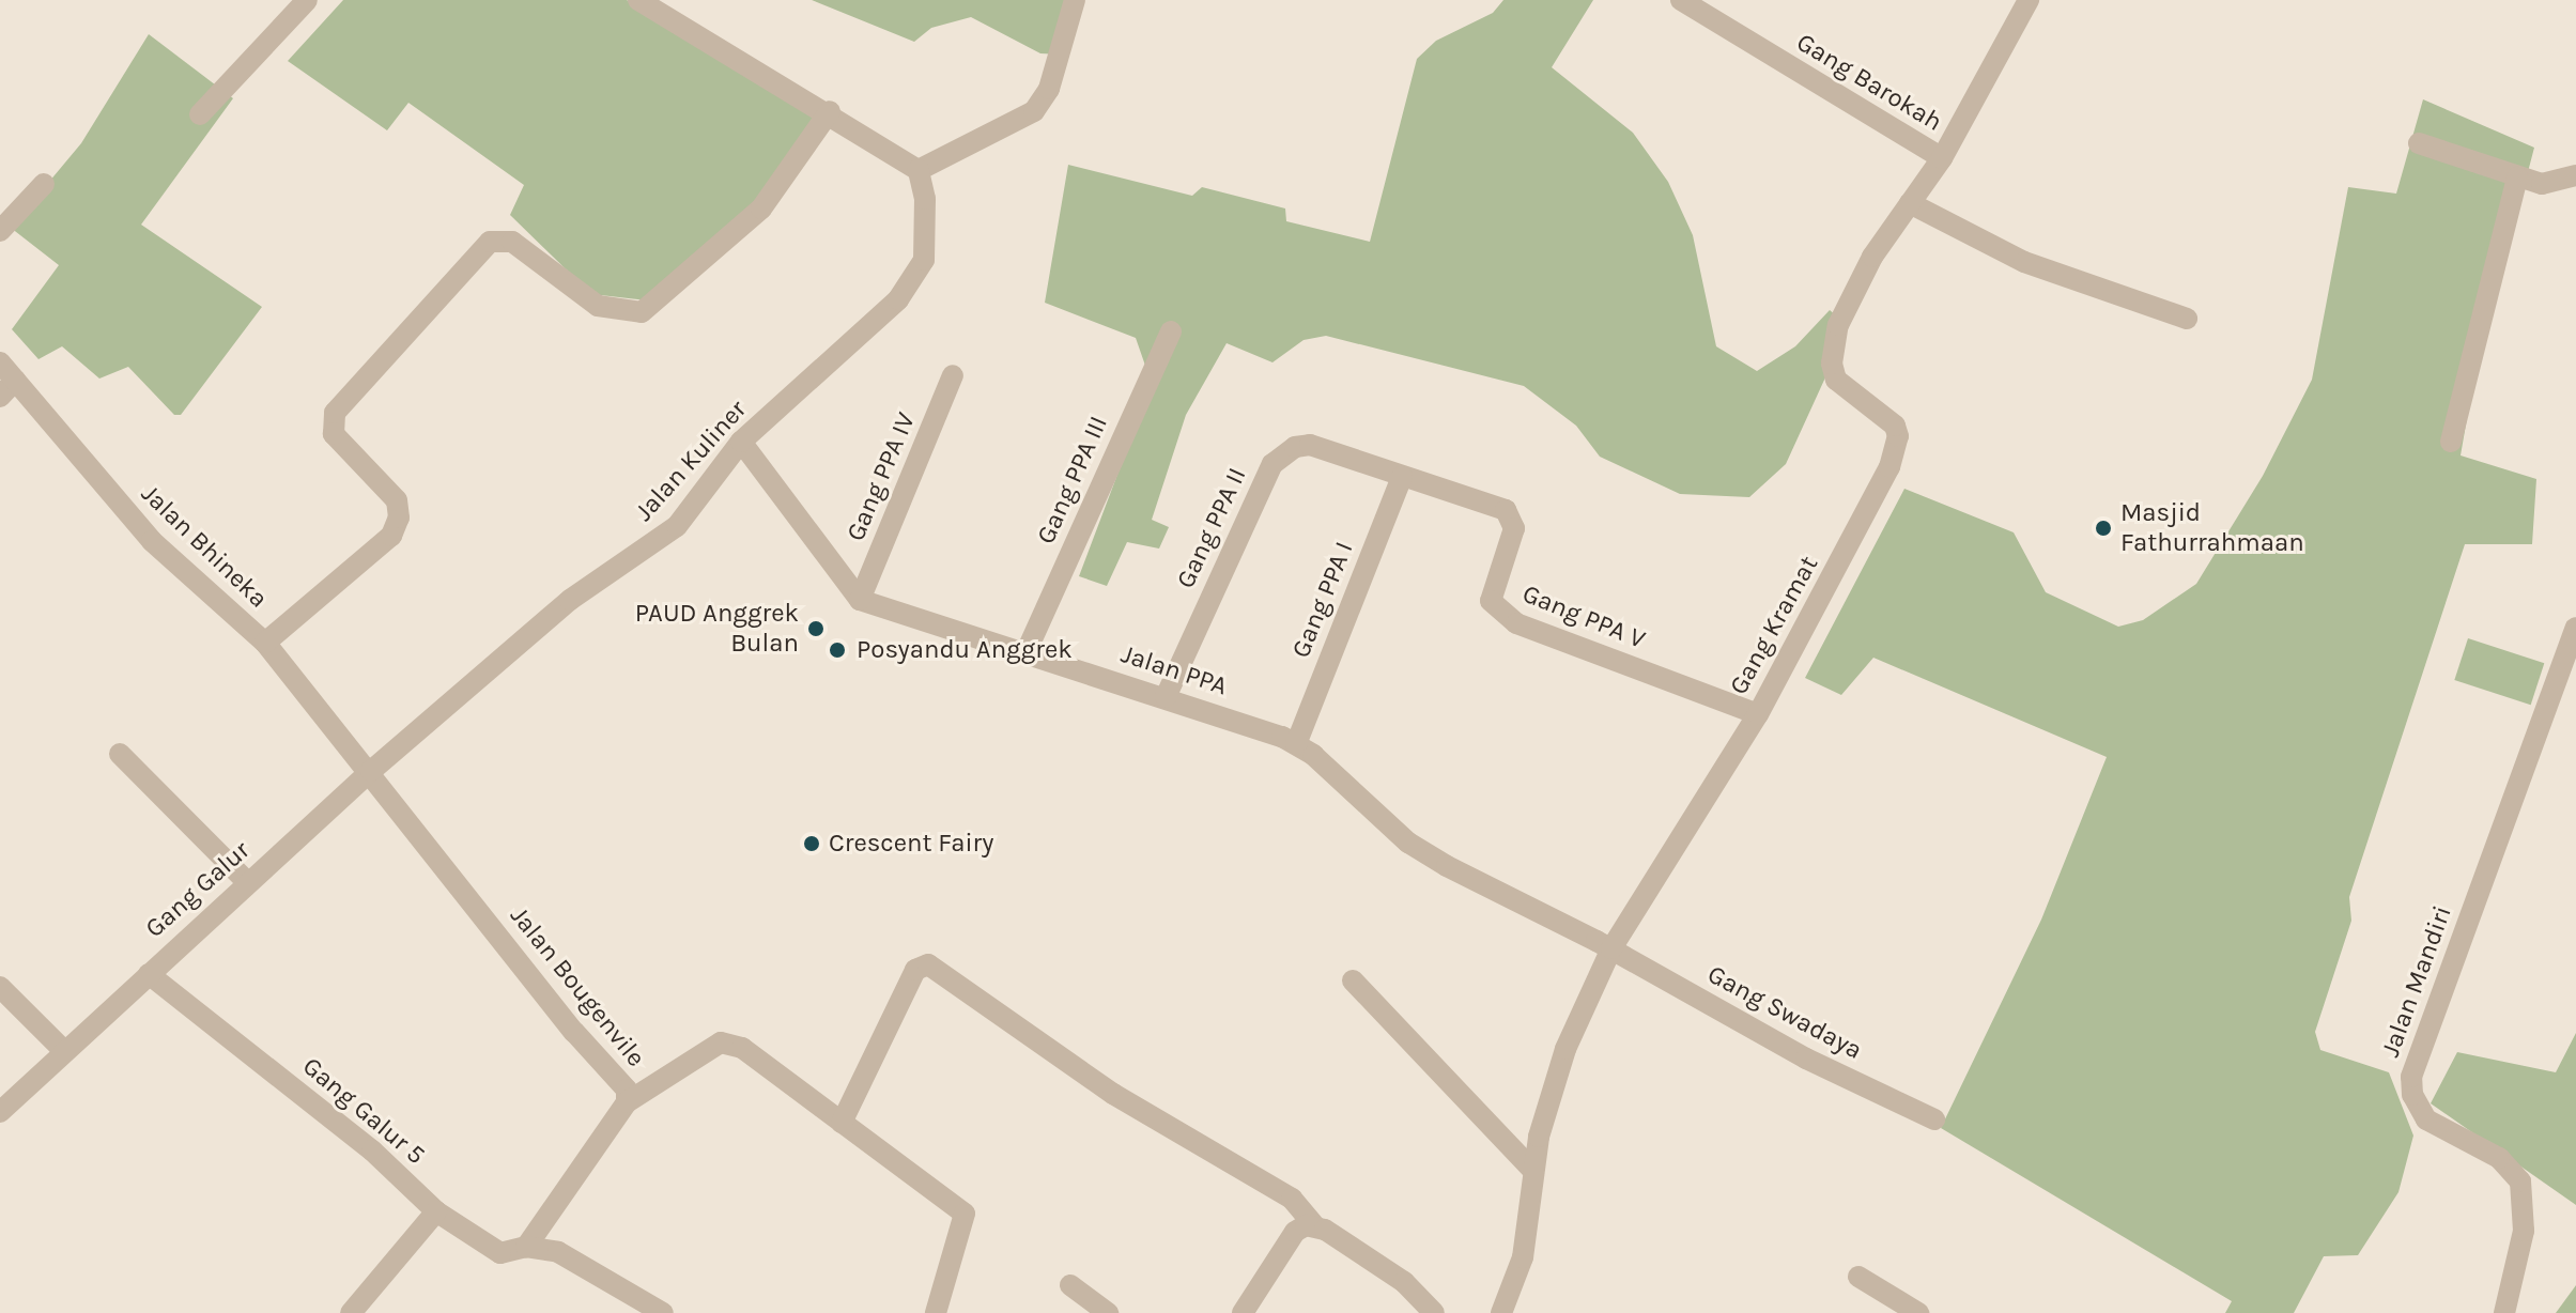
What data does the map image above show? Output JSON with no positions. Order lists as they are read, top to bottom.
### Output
{
  "streets": {
    "street": [
      "Gang Barokah",
      "Jalan Kuliner",
      "Gang PPA IV",
      "Gang PPA III",
      "Gang PPA II",
      "Jalan Bhineka",
      "Gang PPA I",
      "Gang PPA V",
      "Gang Kramat",
      "Jalan PPA",
      "Gang Galur",
      "Jalan Mandiri",
      "Jalan Bougenvile",
      "Gang Swadaya",
      "Gang Galur 5"
    ]
  },
  "crossings": [
    ["Gang Barokah", "Gang Kramat"],
    ["Jalan Kuliner", "Jalan Bhineka"],
    ["Jalan Kuliner", "Gang Galur"],
    ["Jalan Kuliner", "Jalan Bougenvile"],
    ["Gang PPA IV", "Jalan PPA"],
    ["Gang PPA III", "Jalan PPA"],
    ["Gang PPA II", "Gang PPA I"],
    ["Gang PPA II", "Gang PPA V"],
    ["Gang PPA II", "Jalan PPA"],
    ["Jalan Bhineka", "Gang Galur"],
    ["Jalan Bhineka", "Jalan Bougenvile"],
    ["Gang PPA I", "Gang PPA V"],
    ["Gang PPA I", "Jalan PPA"],
    ["Gang PPA V", "Gang Kramat"],
    ["Gang Kramat", "Jalan PPA"],
    ["Gang Kramat", "Gang Swadaya"],
    ["Jalan PPA", "Gang Swadaya"],
    ["Gang Galur", "Jalan Bougenvile"],
    ["Gang Galur", "Gang Galur 5"],
    ["Jalan Bougenvile", "Gang Galur 5"]
  ],
  "places": [
    "Masjid Fathurrahmaan",
    "PAUD Anggrek Bulan",
    "Posyandu Anggrek",
    "Crescent Fairy"
  ]
}
